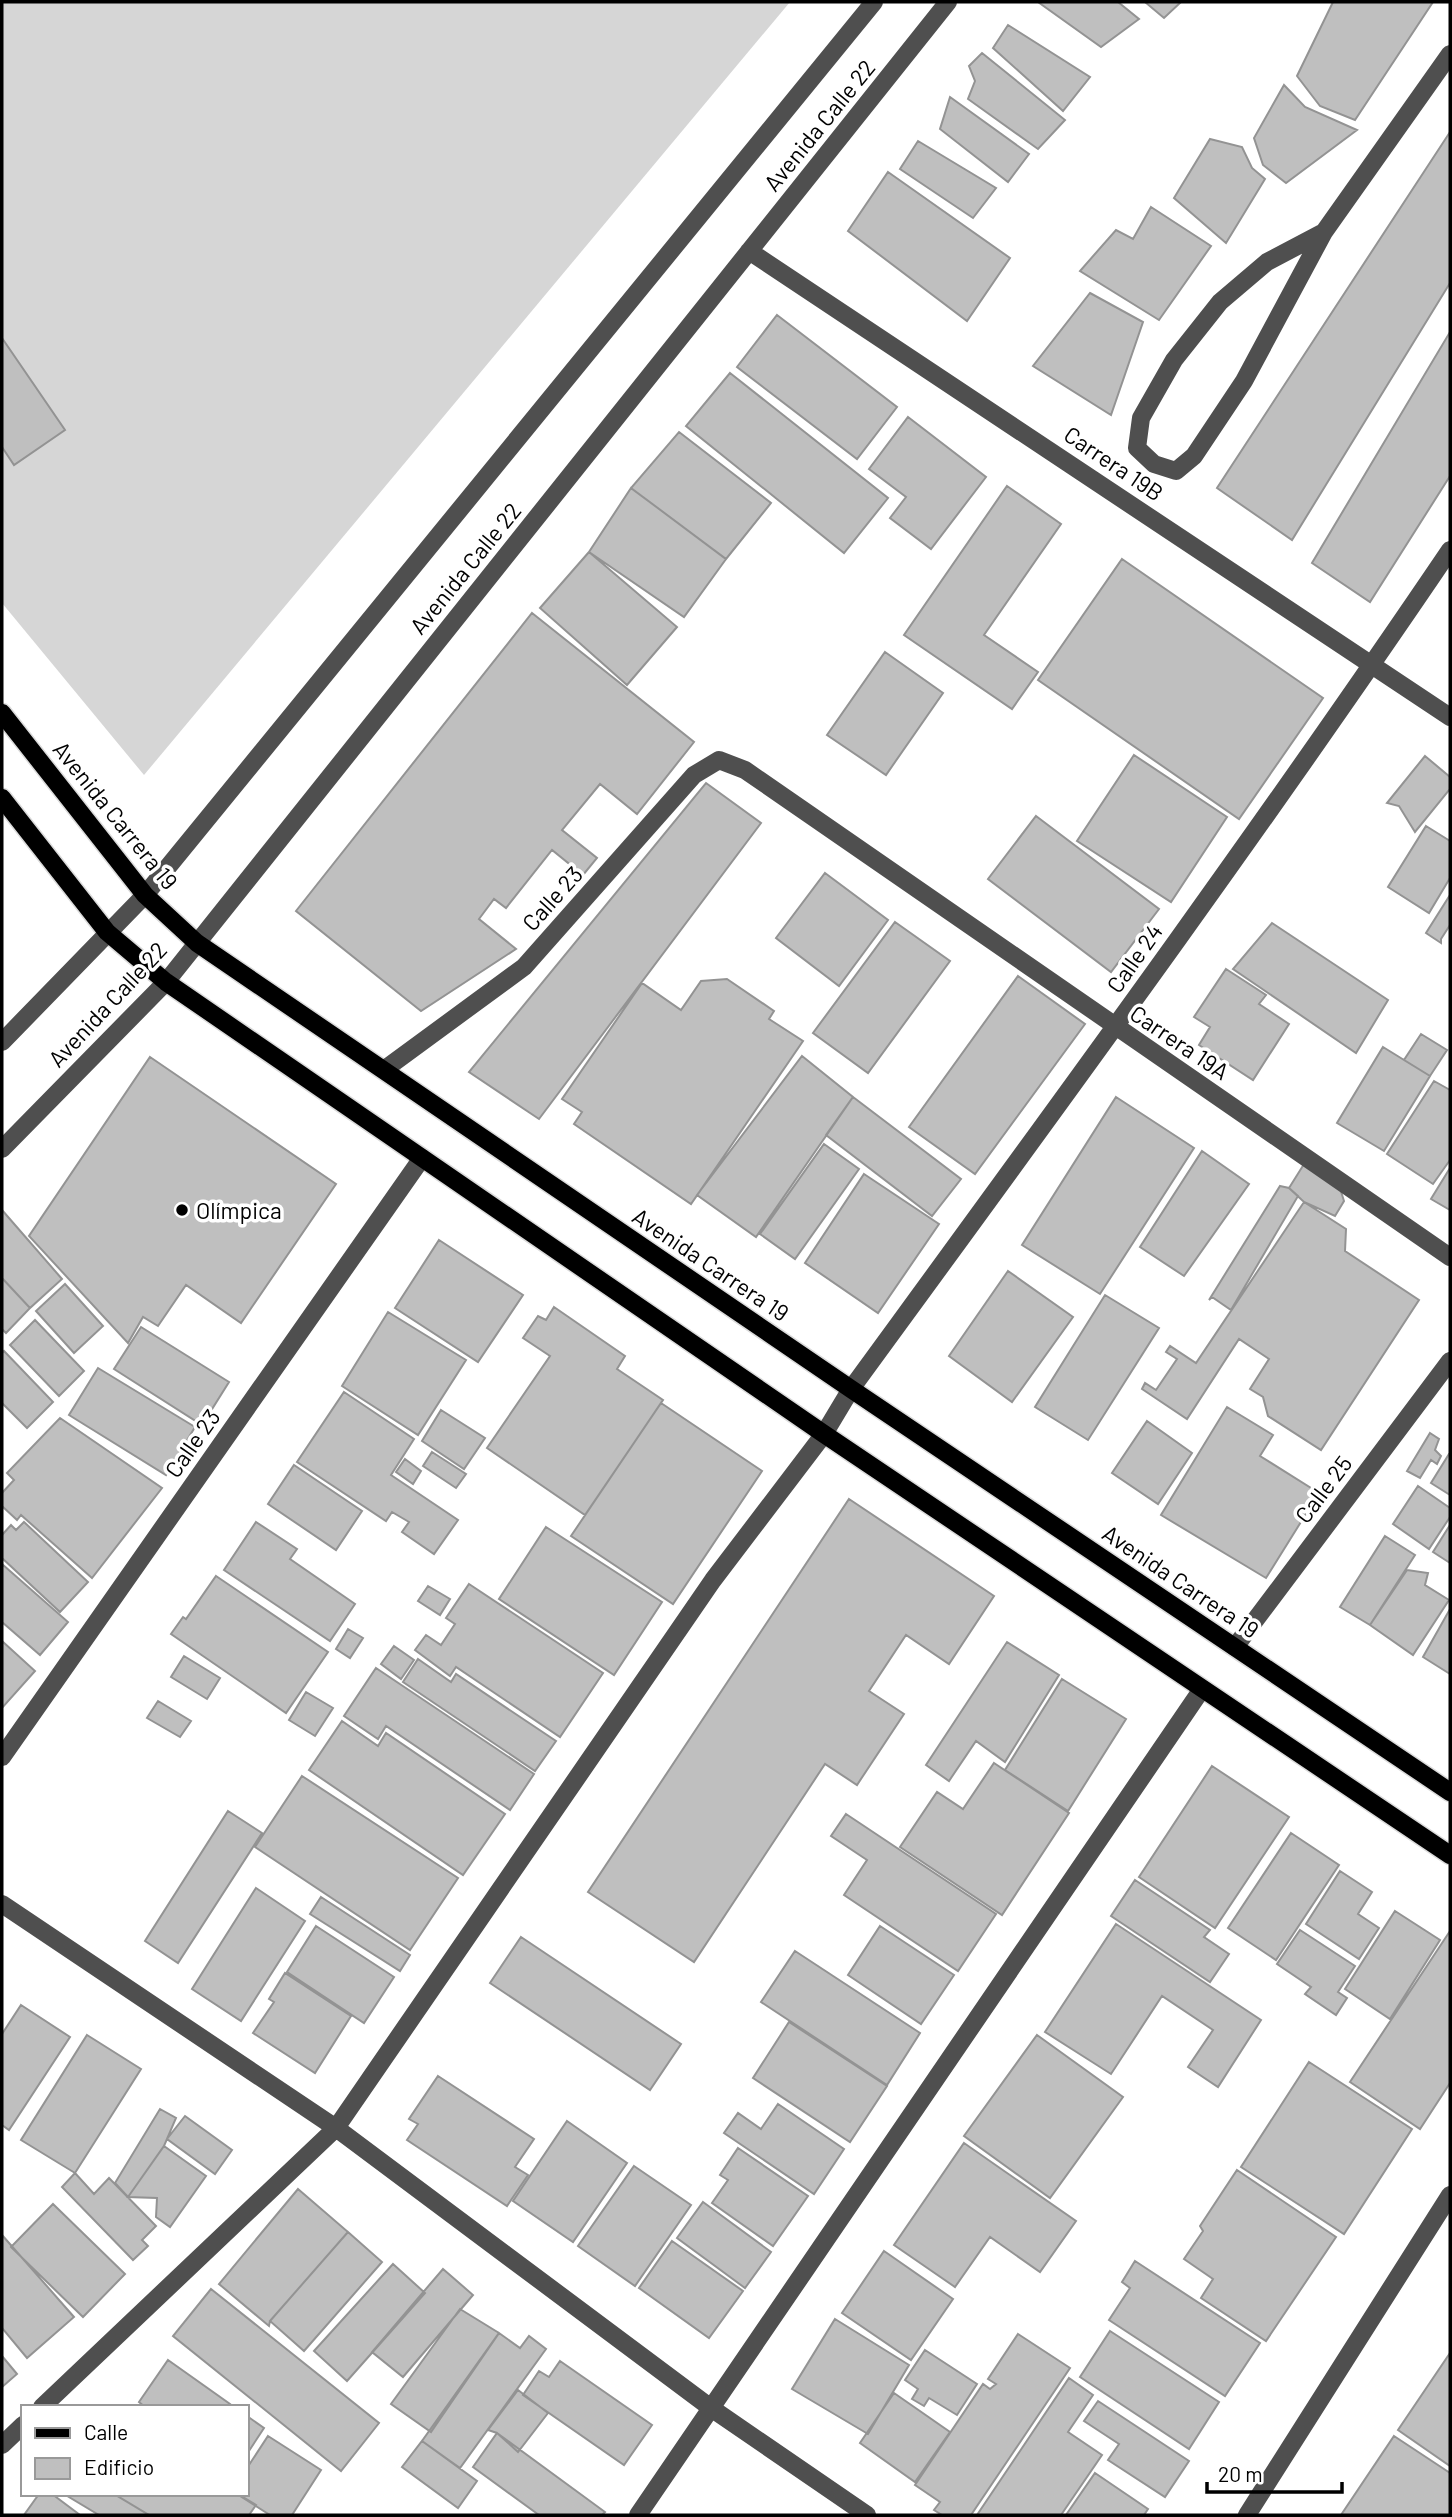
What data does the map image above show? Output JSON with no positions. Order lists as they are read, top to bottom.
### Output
{
  "streets": {
    "main road": ["Avenida Carrera 19"],
    "street": [
      "Avenida Calle 22",
      "Carrera 19B",
      "Calle 23",
      "Calle 24",
      "Carrera 19A",
      "Calle 25"
    ]
  },
  "crossings": [
    ["Avenida Calle 22", "Carrera 19B"],
    ["Avenida Calle 22", "Avenida Carrera 19"],
    ["Carrera 19B", "Calle 24"],
    ["Avenida Carrera 19", "Calle 23"],
    ["Avenida Carrera 19", "Calle 24"],
    ["Avenida Carrera 19", "Calle 25"],
    ["Calle 23", "Carrera 19A"],
    ["Calle 24", "Carrera 19A"]
  ],
  "places": ["Olímpica"],
  "legend": ["Calle", "Edificio"],
  "scale_bar": "20 m"
}
